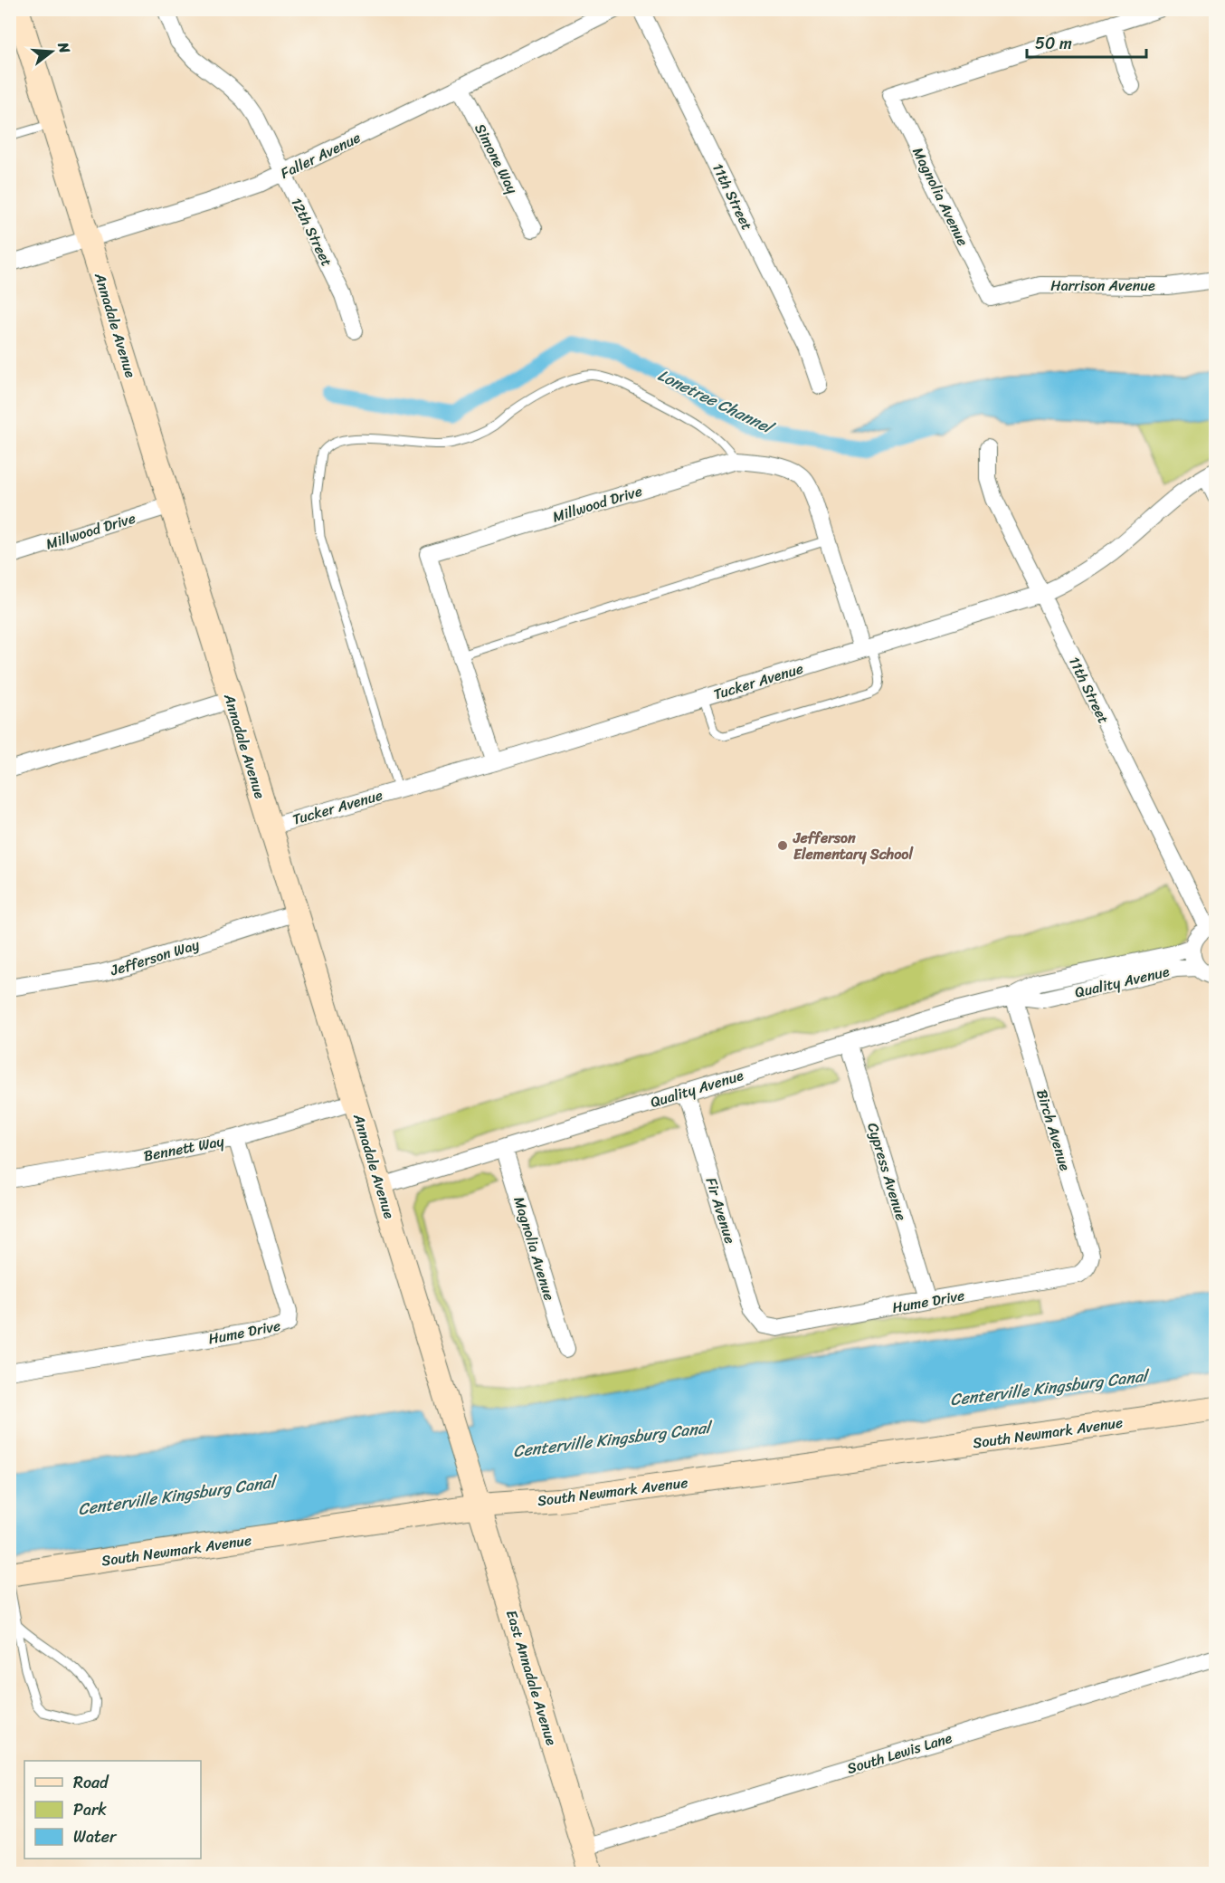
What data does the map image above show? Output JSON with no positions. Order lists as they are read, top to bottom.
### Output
{
  "streets": {
    "street": [
      "Faller Avenue",
      "Simone Way",
      "11th Street",
      "Magnolia Avenue",
      "12th Street",
      "Harrison Avenue",
      "Annadale Avenue",
      "Millwood Drive",
      "Tucker Avenue",
      "Jefferson Way",
      "Quality Avenue",
      "Birch Avenue",
      "Bennett Way",
      "Cypress Avenue",
      "Fir Avenue",
      "Hume Drive",
      "South Newmark Avenue",
      "East Annadale Avenue",
      "South Lewis Lane"
    ]
  },
  "crossings": [
    ["Faller Avenue", "Simone Way"],
    ["Faller Avenue", "12th Street"],
    ["Faller Avenue", "Annadale Avenue"],
    ["11th Street", "Tucker Avenue"],
    ["Magnolia Avenue", "Harrison Avenue"],
    ["Magnolia Avenue", "Quality Avenue"],
    ["Annadale Avenue", "Millwood Drive"],
    ["Annadale Avenue", "Tucker Avenue"],
    ["Annadale Avenue", "Jefferson Way"],
    ["Annadale Avenue", "Quality Avenue"],
    ["Annadale Avenue", "Bennett Way"],
    ["Annadale Avenue", "East Annadale Avenue"],
    ["Millwood Drive", "Tucker Avenue"],
    ["Quality Avenue", "Birch Avenue"],
    ["Quality Avenue", "Cypress Avenue"],
    ["Quality Avenue", "Fir Avenue"],
    ["Birch Avenue", "Hume Drive"],
    ["Bennett Way", "Hume Drive"],
    ["Cypress Avenue", "Hume Drive"],
    ["Fir Avenue", "Hume Drive"],
    ["South Newmark Avenue", "East Annadale Avenue"],
    ["East Annadale Avenue", "South Lewis Lane"]
  ],
  "water": ["Lonetree Channel", "Centerville Kingsburg Canal"],
  "places": ["Jefferson Elementary School"],
  "legend": ["Road", "Park", "Water"],
  "scale_bar": "50 m",
  "north": "right"
}
